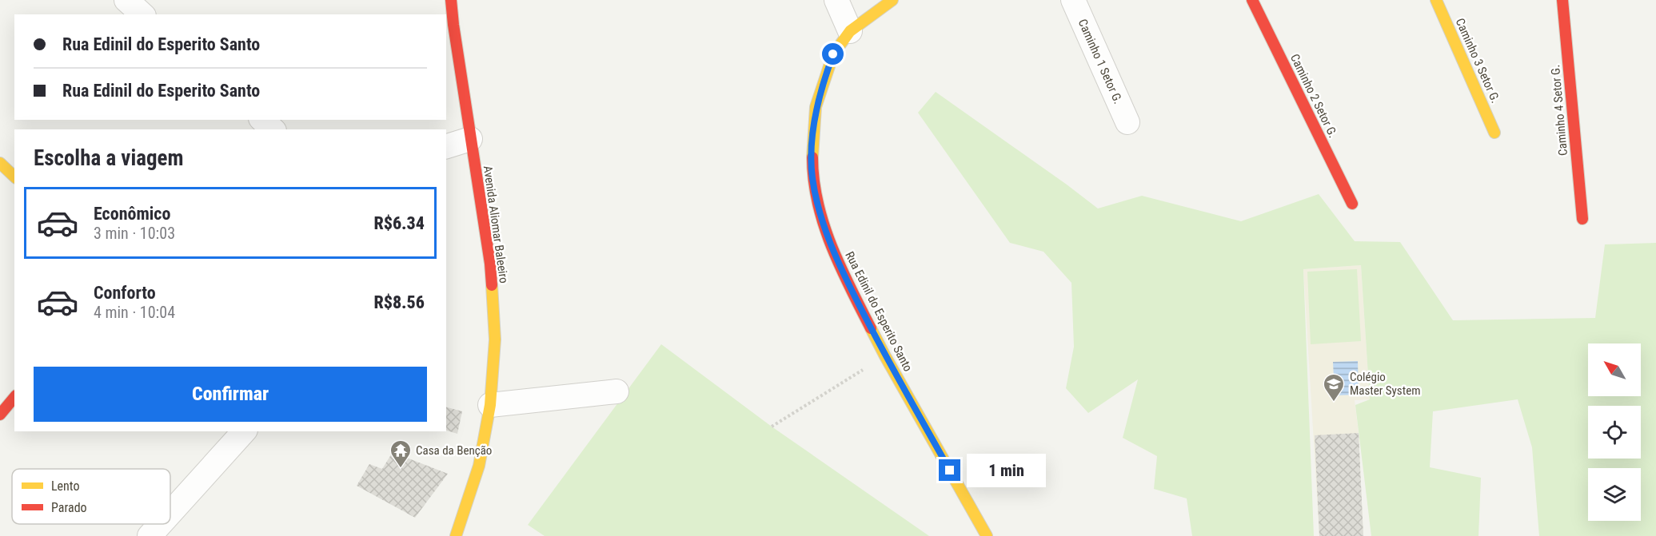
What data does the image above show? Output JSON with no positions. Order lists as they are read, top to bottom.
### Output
{
  "streets": {
    "street": [
      "Caminho 3 Setor G.",
      "Caminho 1 Setor G.",
      "Caminho 2 Setor G.",
      "Caminho 4 Setor G.",
      "Avenida Aliomar Baleeiro",
      "Rua Edinil do Esperito Santo"
    ]
  },
  "places": {
    "school or university": ["Colégio Master System"],
    "temple": ["Casa da Benção"]
  },
  "legend": ["Lento", "Parado"],
  "north": "top left",
  "page": {
    "banner": ["Rua Edinil do Esperito Santo", "Rua Edinil do Esperito Santo"],
    "heading": "Escolha a viagem",
    "list": [
      {
        "name": "Econômico",
        "note": "3 min · 10:03",
        "value": "R$6.34"
      },
      {
        "name": "Conforto",
        "note": "4 min · 10:04",
        "value": "R$8.56"
      }
    ],
    "buttons": "Confirmar",
    "bubble": "1 min"
  }
}
